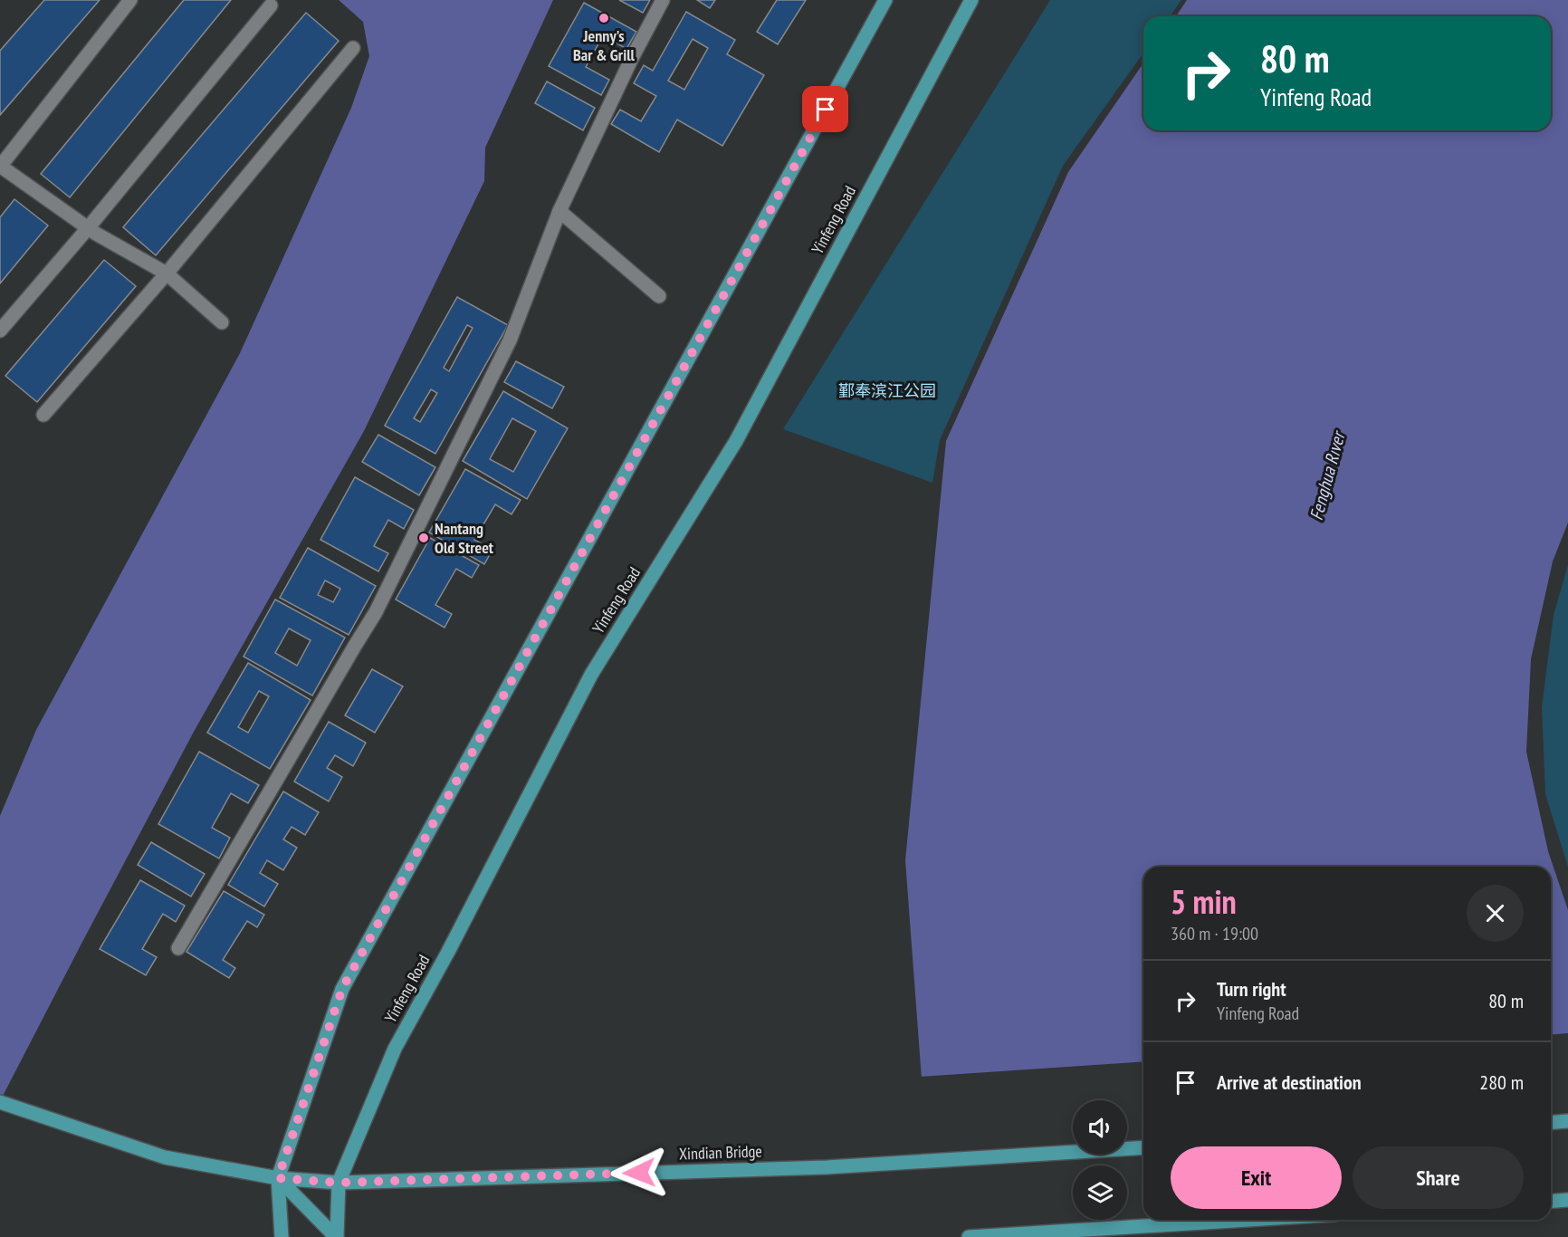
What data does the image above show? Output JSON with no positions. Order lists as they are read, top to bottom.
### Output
{
  "streets": {
    "main road": ["Yinfeng Road", "Xindian Bridge"]
  },
  "crossings": [
    ["Yinfeng Road", "Xindian Bridge"]
  ],
  "water": ["Fenghua Rıver"],
  "parks": ["鄞奉滨江公园"],
  "places": ["Jenny's Bar & Grill", "Nantang Old Street"],
  "page": {
    "turn": ["80 m", "Yinfeng Road"],
    "heading": ["5 min", "360 m · 19:00"],
    "list": [
      {
        "name": "Turn right",
        "note": "Yinfeng Road",
        "value": "80 m"
      },
      {
        "name": "Arrive at destination",
        "value": "280 m"
      }
    ],
    "buttons": ["Exit", "Share"]
  }
}
